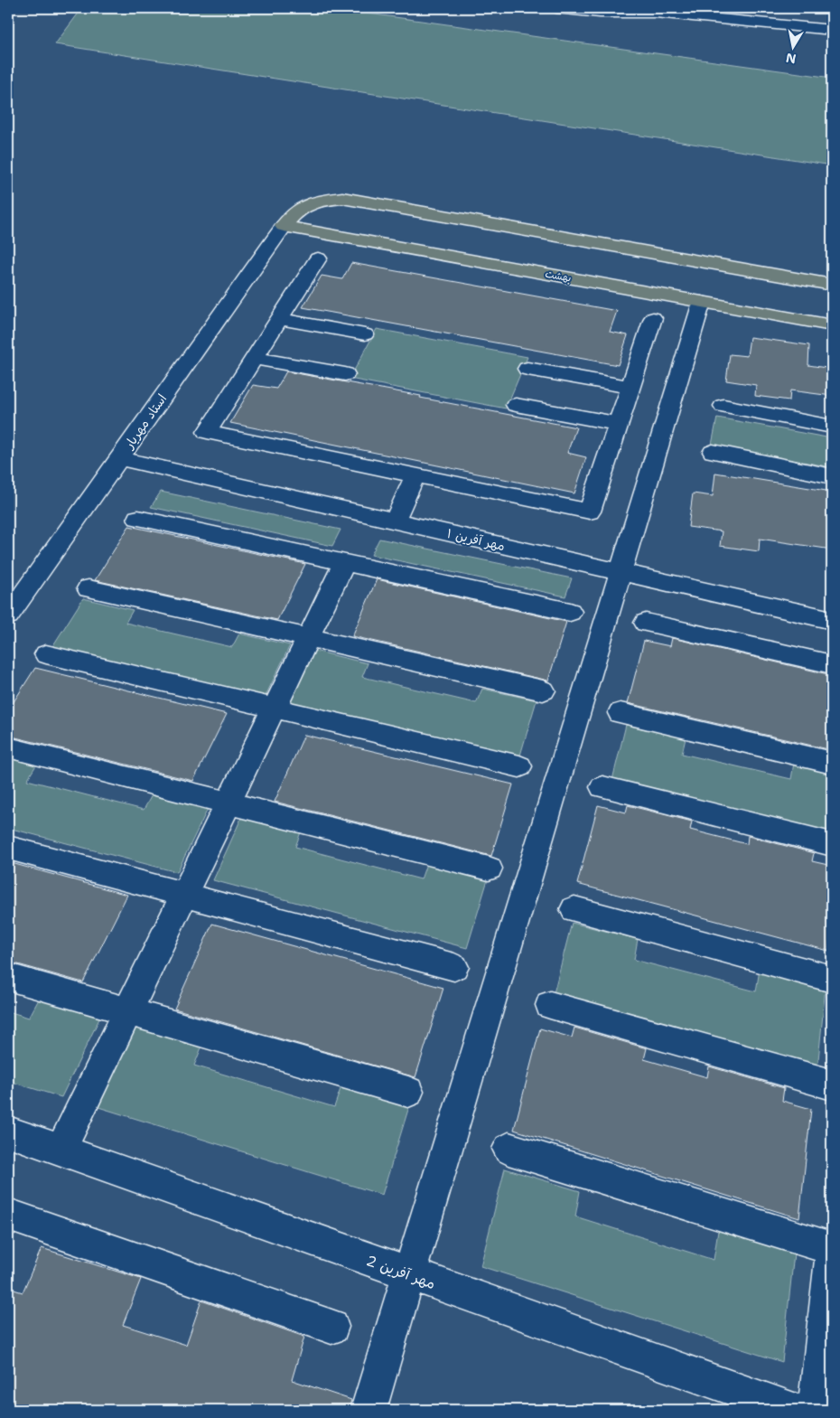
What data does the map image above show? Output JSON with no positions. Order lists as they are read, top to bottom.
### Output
{
  "streets": {
    "main road": ["بهشت"],
    "street": ["استاد مهریار", "مهر آفرین ۱", "مهر آفرین 2"]
  },
  "crossings": [
    ["بهشت", "استاد مهریار"],
    ["استاد مهریار", "مهر آفرین ۱"]
  ],
  "north": "bottom"
}
